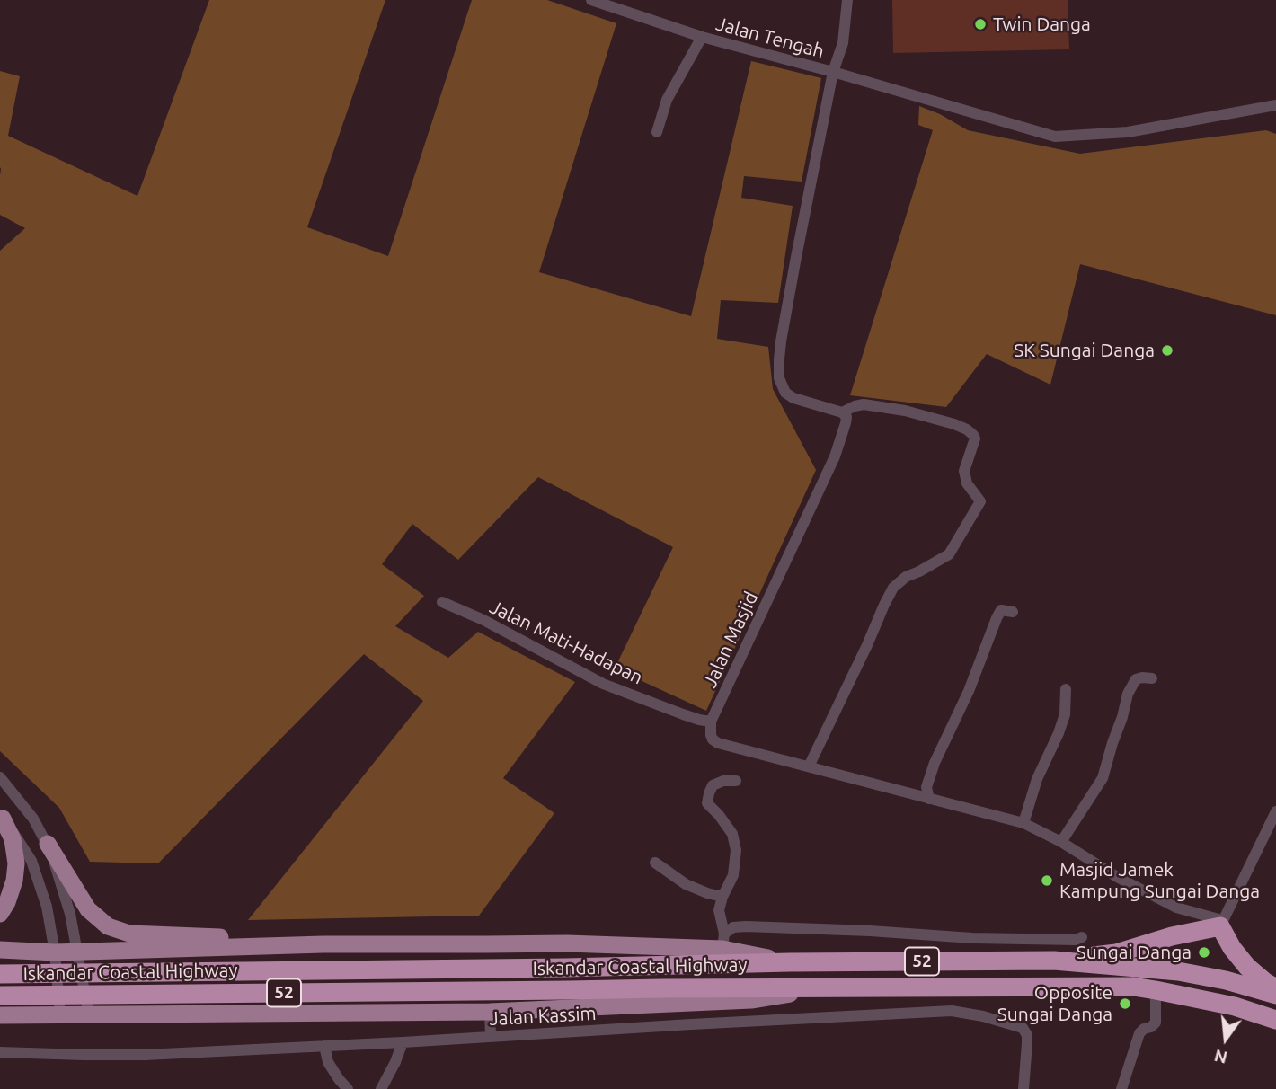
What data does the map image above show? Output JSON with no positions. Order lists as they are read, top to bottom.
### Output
{
  "streets": {
    "highway": ["52", "Iskandar Coastal Highway"],
    "street": [
      "Jalan Tengah",
      "Jalan Masjid",
      "Jalan Mati-Hadapan",
      "Jalan Kassim"
    ]
  },
  "crossings": [
    ["Jalan Masjid", "Jalan Mati-Hadapan"]
  ],
  "places": [
    "Twin Danga",
    "SK Sungai Danga",
    "Masjid Jamek Kampung Sungai Danga",
    "Sungai Danga",
    "Opposite Sungai Danga"
  ],
  "north": "bottom"
}
